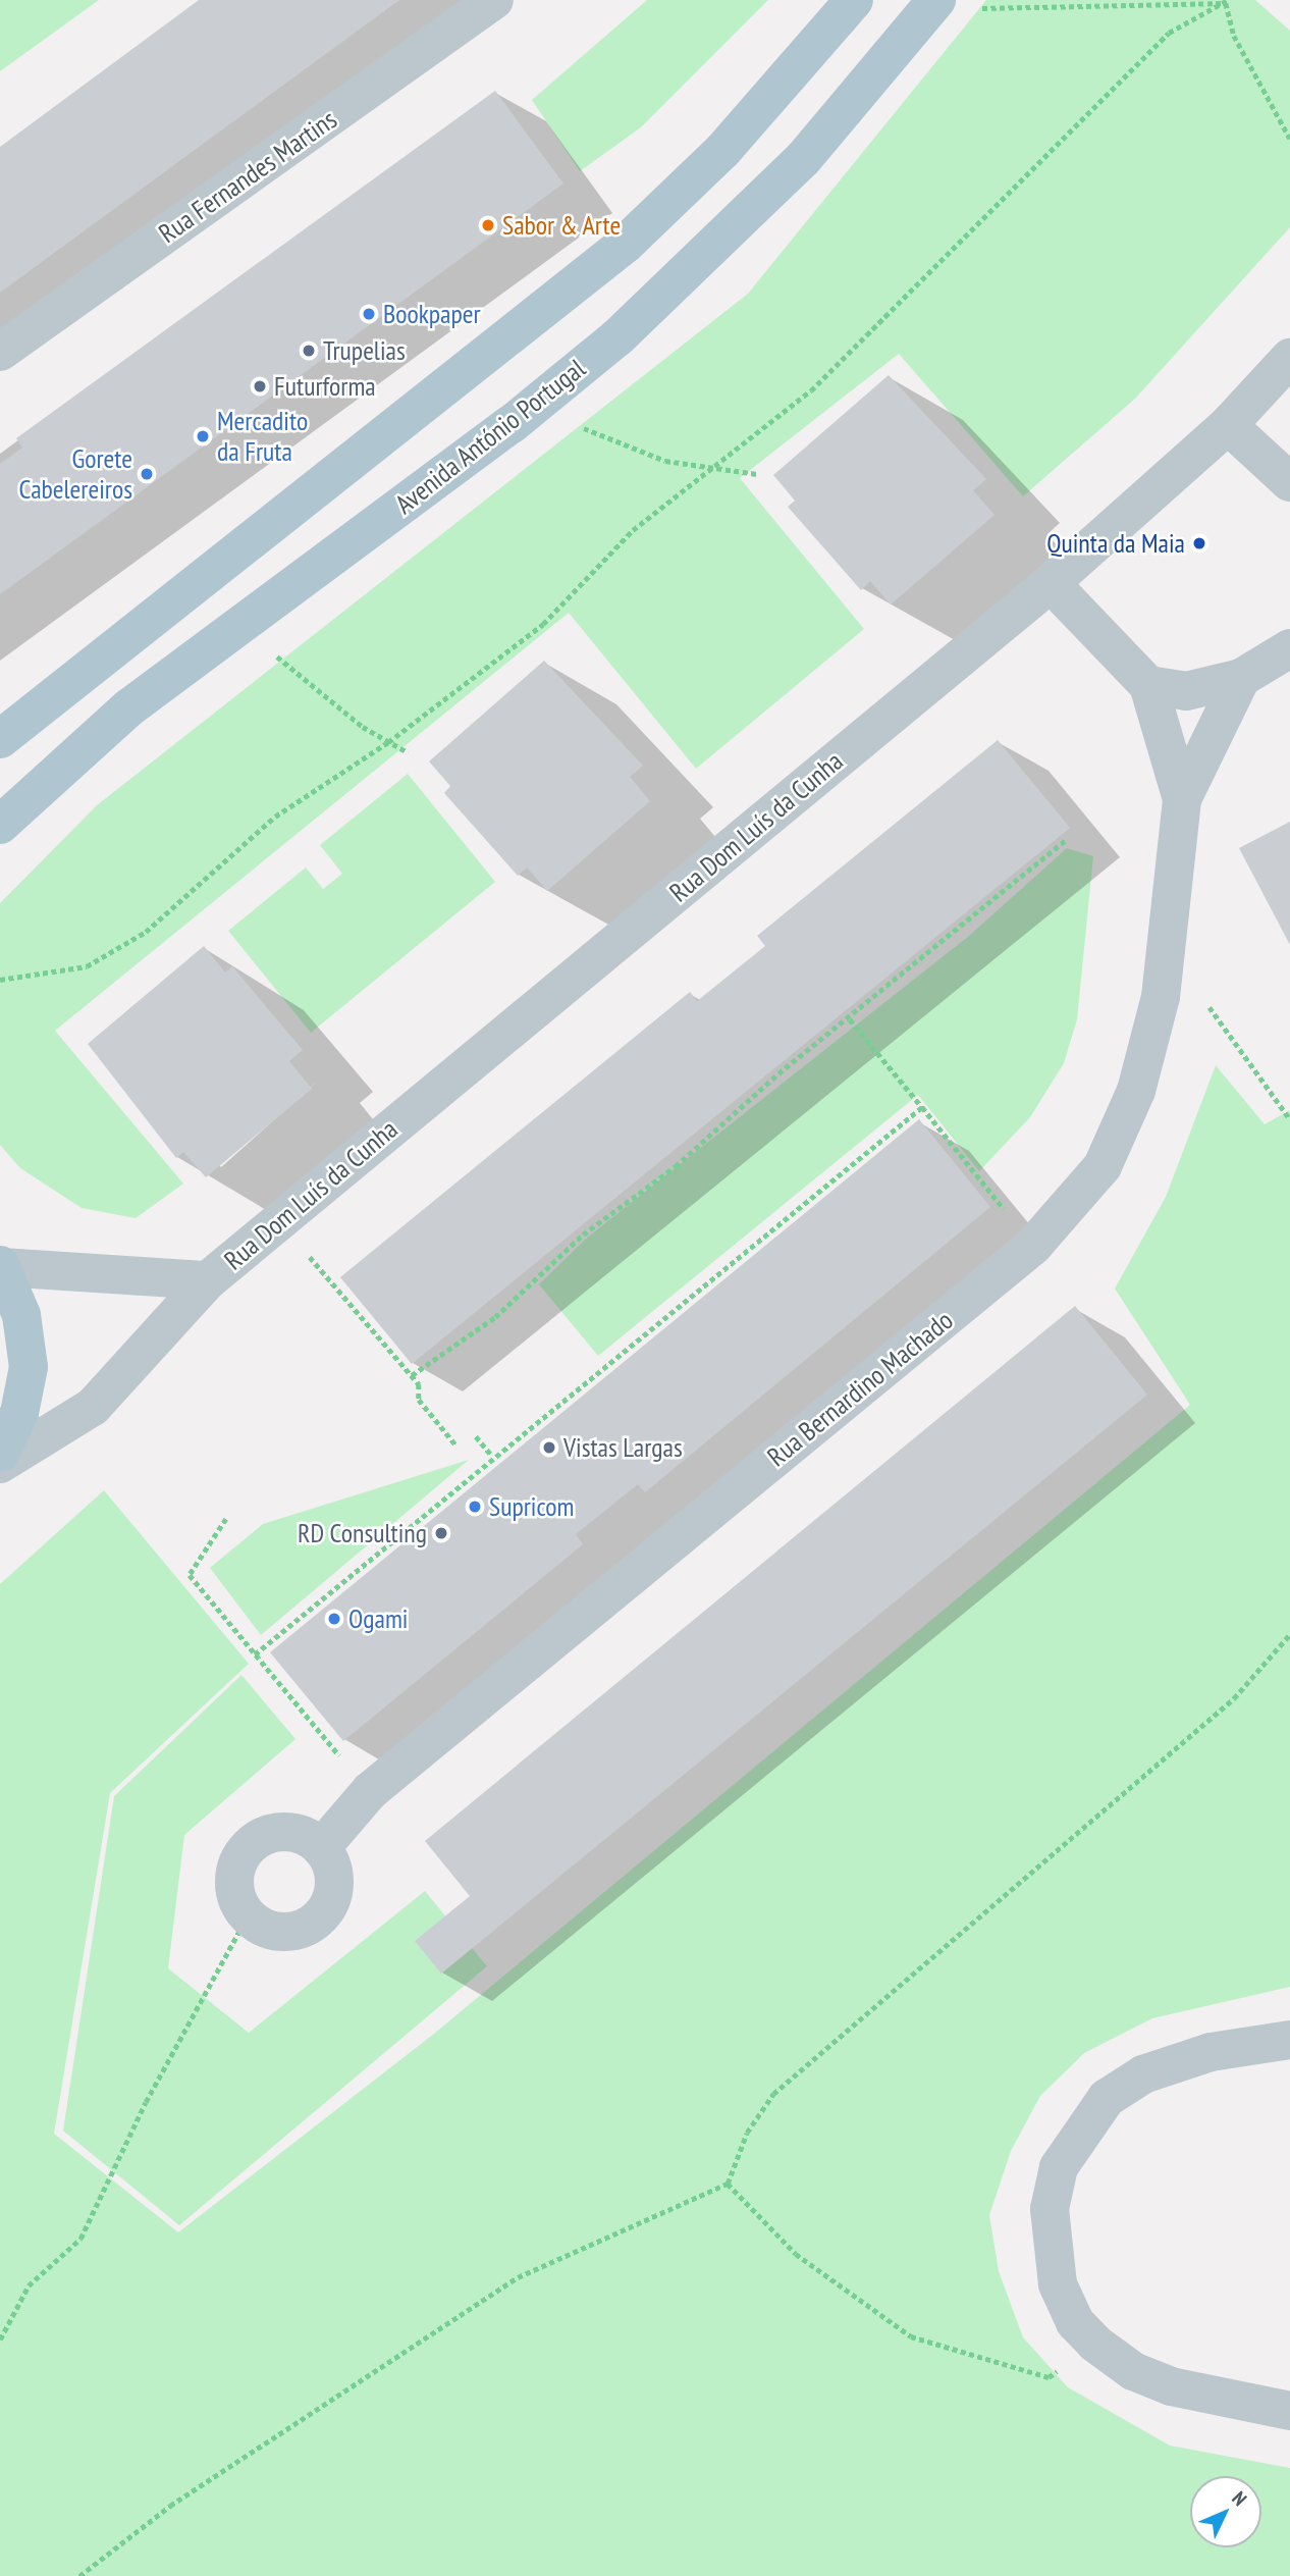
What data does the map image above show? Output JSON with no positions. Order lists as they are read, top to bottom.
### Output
{
  "streets": {
    "main road": ["Avenida António Portugal"],
    "street": ["Rua Fernandes Martins", "Rua Dom Luís da Cunha", "Rua Bernardino Machado"]
  },
  "places": [
    "Sabor & Arte",
    "Bookpaper",
    "Trupelias",
    "Futurforma",
    "Mercadito da Fruta",
    "Gorete Cabelereiros",
    "Quinta da Maia",
    "Vistas Largas",
    "Supricom",
    "RD Consulting",
    "Ogami"
  ],
  "north": "top right"
}
